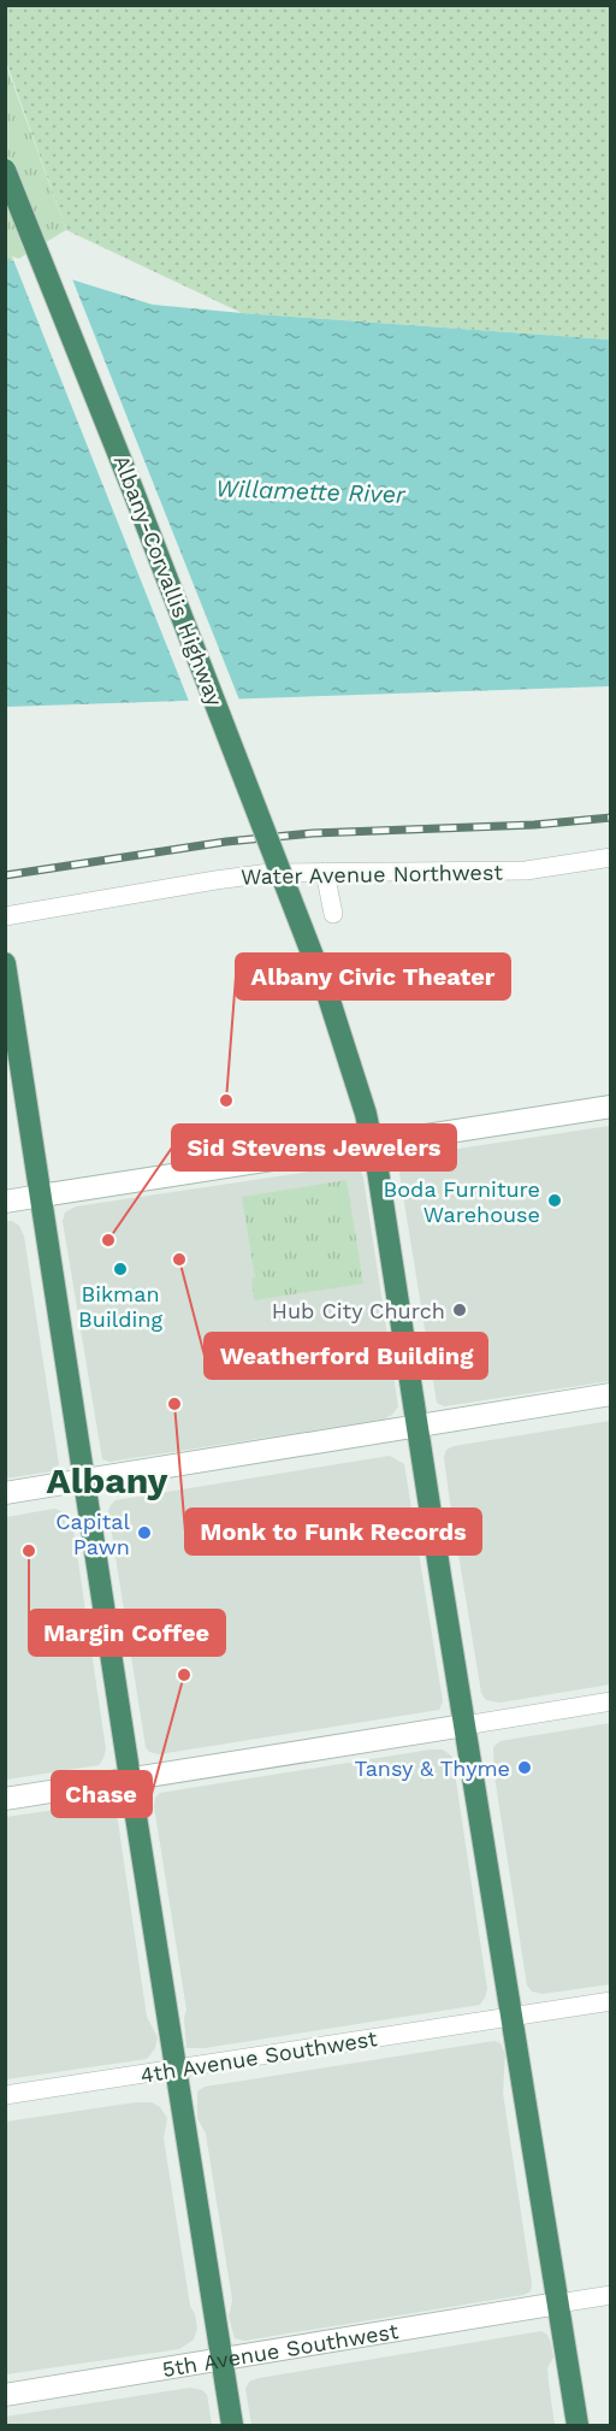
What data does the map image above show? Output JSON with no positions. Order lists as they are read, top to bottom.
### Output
{
  "streets": {
    "highway": ["Albany-Corvallis Highway"],
    "street": ["Water Avenue Northwest", "4th Avenue Southwest", "5th Avenue Southwest"]
  },
  "crossings": [
    ["Albany-Corvallis Highway", "4th Avenue Southwest"],
    ["Albany-Corvallis Highway", "5th Avenue Southwest"]
  ],
  "districts": ["Albany"],
  "water": ["Willamette River"],
  "places": [
    "Albany Civic Theater",
    "Boda Furniture Warehouse",
    "Sid Stevens Jewelers",
    "Weatherford Building",
    "Bikman Building",
    "Hub City Church",
    "Monk to Funk Records",
    "Capital Pawn",
    "Margin Coffee",
    "Chase",
    "Tansy & Thyme"
  ]
}
